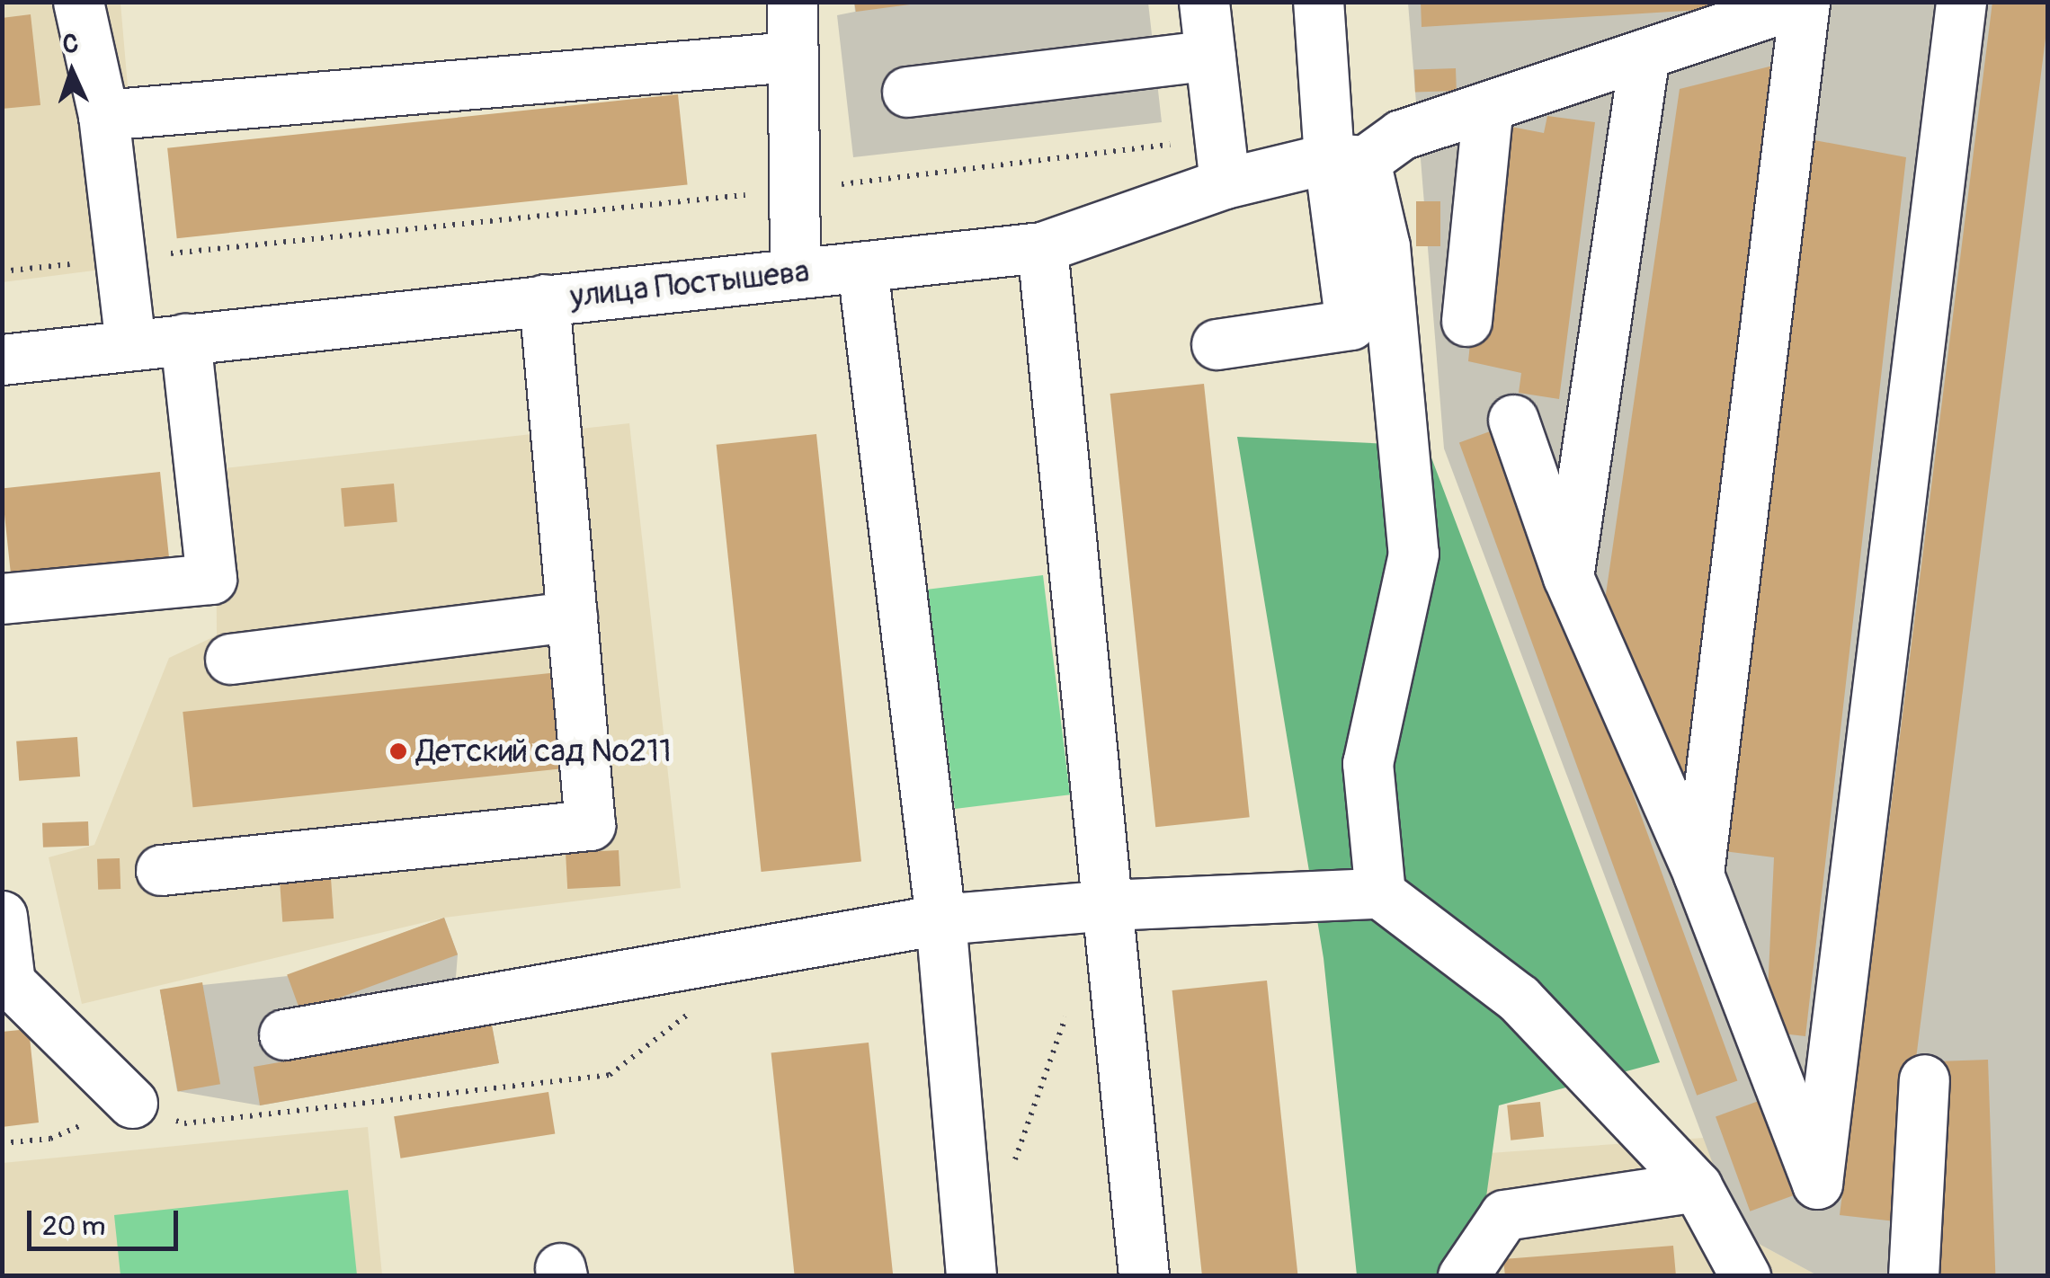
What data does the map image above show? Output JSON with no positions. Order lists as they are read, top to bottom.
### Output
{
  "streets": {
    "street": ["улица Постышева"]
  },
  "places": ["Детский сад №211"],
  "scale_bar": "20 m",
  "north": "top"
}
